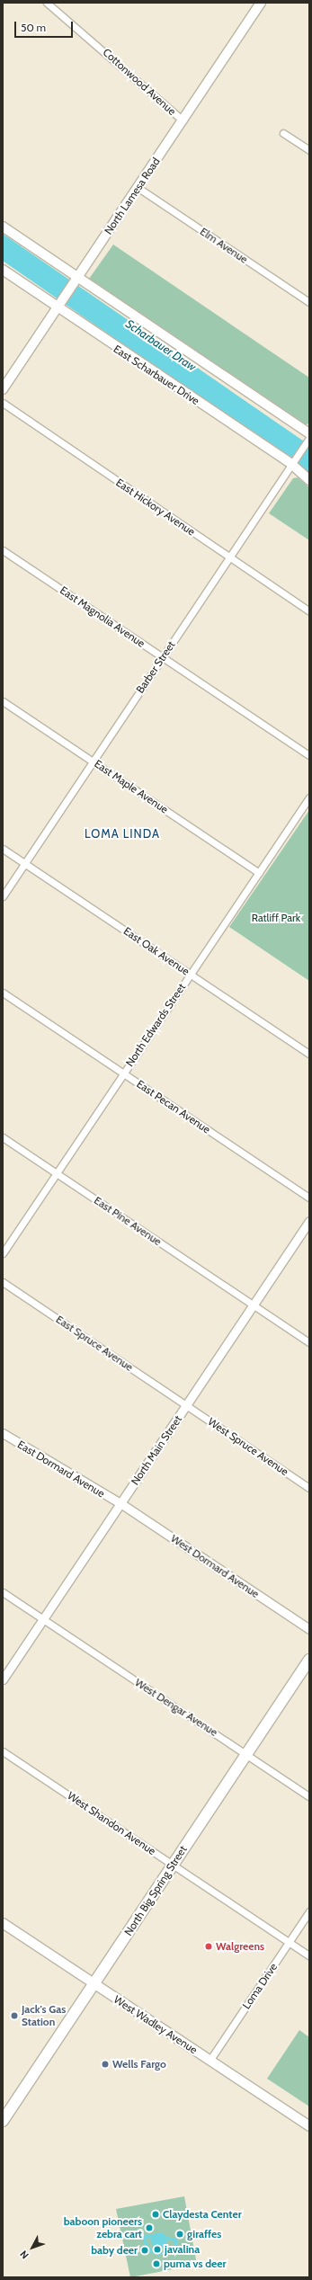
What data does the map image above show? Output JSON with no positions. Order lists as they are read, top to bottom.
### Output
{
  "streets": {
    "highway": ["North Big Spring Street"],
    "main road": ["North Lamesa Road", "East Scharbauer Drive", "West Wadley Avenue"],
    "street": [
      "Cottonwood Avenue",
      "Elm Avenue",
      "East Hickory Avenue",
      "East Magnolia Avenue",
      "Barber Street",
      "East Maple Avenue",
      "East Oak Avenue",
      "North Edwards Street",
      "East Pecan Avenue",
      "East Pine Avenue",
      "East Spruce Avenue",
      "West Spruce Avenue",
      "North Main Street",
      "East Dormard Avenue",
      "West Dormard Avenue",
      "West Dengar Avenue",
      "West Shandon Avenue",
      "Loma Drive"
    ]
  },
  "crossings": [
    ["Cottonwood Avenue", "North Lamesa Road"],
    ["North Lamesa Road", "Elm Avenue"],
    ["North Lamesa Road", "East Scharbauer Drive"],
    ["East Scharbauer Drive", "Barber Street"],
    ["East Hickory Avenue", "Barber Street"],
    ["East Magnolia Avenue", "Barber Street"],
    ["Barber Street", "East Maple Avenue"],
    ["Barber Street", "East Oak Avenue"],
    ["East Maple Avenue", "North Edwards Street"],
    ["East Oak Avenue", "North Edwards Street"],
    ["North Edwards Street", "East Pecan Avenue"],
    ["North Edwards Street", "East Pine Avenue"],
    ["East Pine Avenue", "North Main Street"],
    ["East Spruce Avenue", "West Spruce Avenue"],
    ["East Spruce Avenue", "North Main Street"],
    ["West Spruce Avenue", "North Main Street"],
    ["North Main Street", "East Dormard Avenue"],
    ["North Main Street", "West Dormard Avenue"],
    ["North Main Street", "West Dengar Avenue"],
    ["East Dormard Avenue", "West Dormard Avenue"],
    ["West Dengar Avenue", "North Big Spring Street"],
    ["West Shandon Avenue", "North Big Spring Street"],
    ["West Shandon Avenue", "Loma Drive"],
    ["North Big Spring Street", "West Wadley Avenue"],
    ["Loma Drive", "West Wadley Avenue"]
  ],
  "districts": ["LOMA LINDA"],
  "water": ["Scharbauer Draw"],
  "parks": ["Ratliff Park"],
  "places": [
    "Walgreens",
    "Jack's Gas Station",
    "Wells Fargo",
    "Claydesta Center",
    "baboon pioneers zebra cart",
    "giraffes",
    "javalina",
    "baby deer",
    "puma vs deer"
  ],
  "scale_bar": "50 m",
  "north": "bottom left"
}
